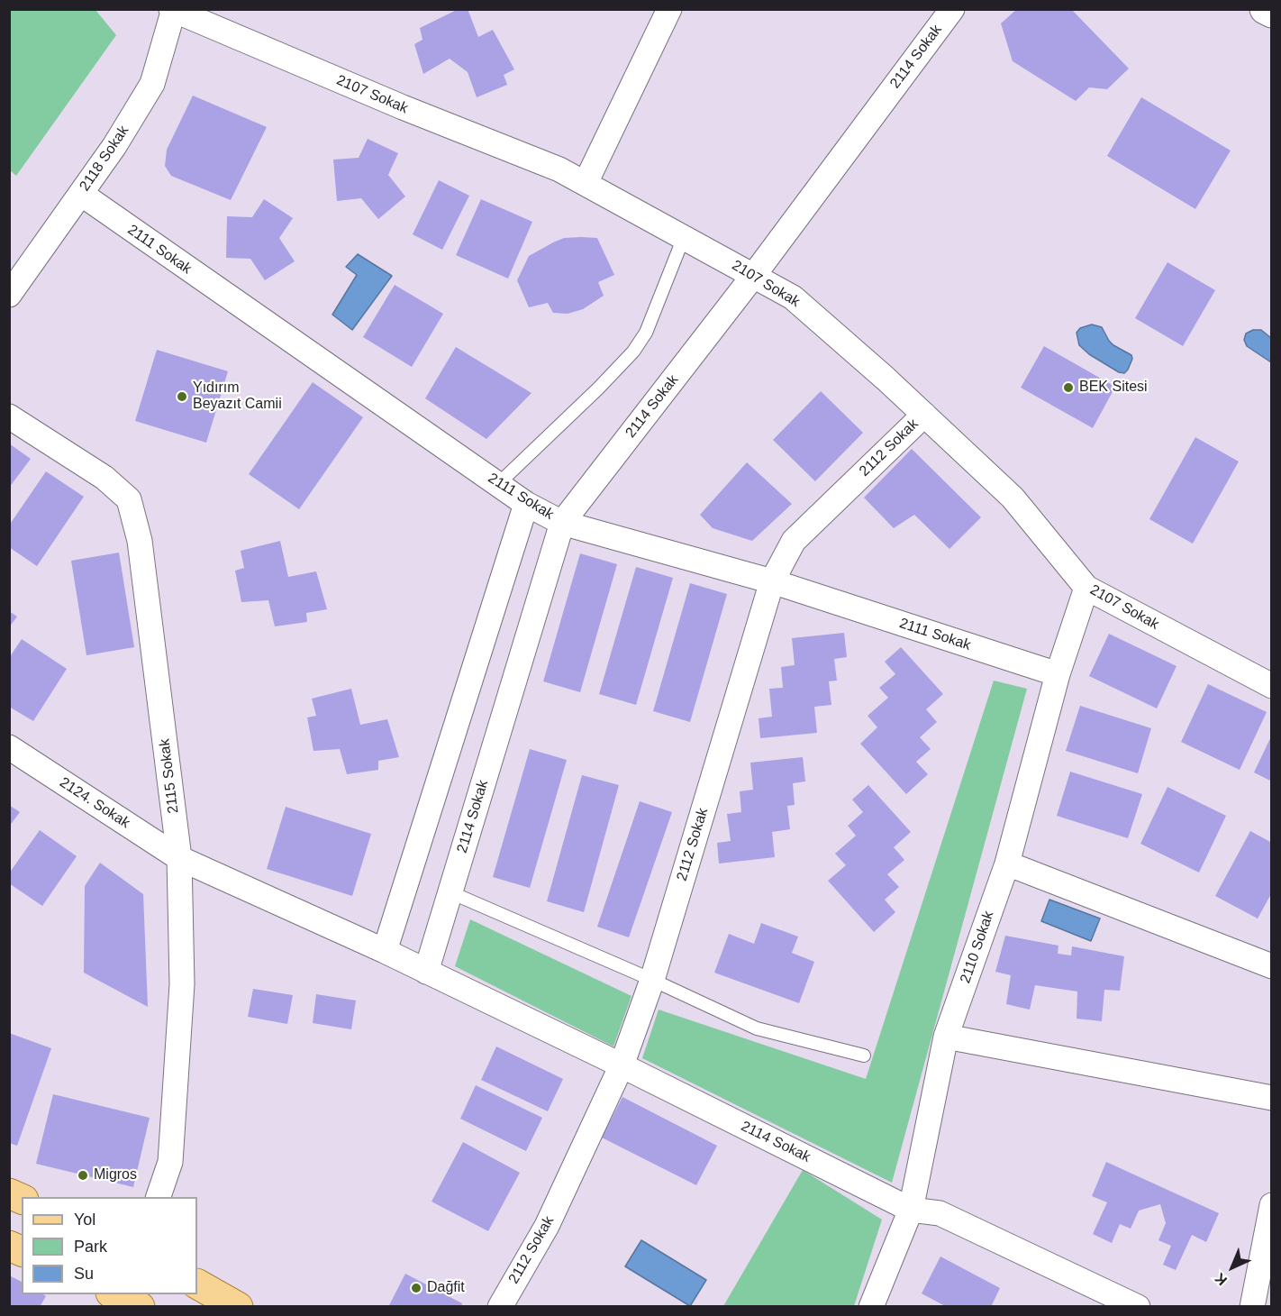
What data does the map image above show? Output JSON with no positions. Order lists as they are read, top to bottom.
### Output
{
  "streets": {
    "street": [
      "2114 Sokak",
      "2107 Sokak",
      "2118 Sokak",
      "2111 Sokak",
      "2112 Sokak",
      "2115 Sokak",
      "2124. Sokak",
      "2110 Sokak"
    ]
  },
  "crossings": [
    ["2114 Sokak", "2107 Sokak"],
    ["2114 Sokak", "2111 Sokak"],
    ["2114 Sokak", "2112 Sokak"],
    ["2114 Sokak", "2124. Sokak"],
    ["2114 Sokak", "2110 Sokak"],
    ["2107 Sokak", "2118 Sokak"],
    ["2107 Sokak", "2112 Sokak"],
    ["2107 Sokak", "2110 Sokak"],
    ["2118 Sokak", "2111 Sokak"],
    ["2111 Sokak", "2112 Sokak"],
    ["2111 Sokak", "2110 Sokak"],
    ["2115 Sokak", "2124. Sokak"]
  ],
  "places": [
    "BEK Sitesi",
    "Yıdırım Beyazıt Camii",
    "Migros",
    "Dağfit"
  ],
  "legend": ["Yol", "Park", "Su"],
  "north": "bottom left"
}
